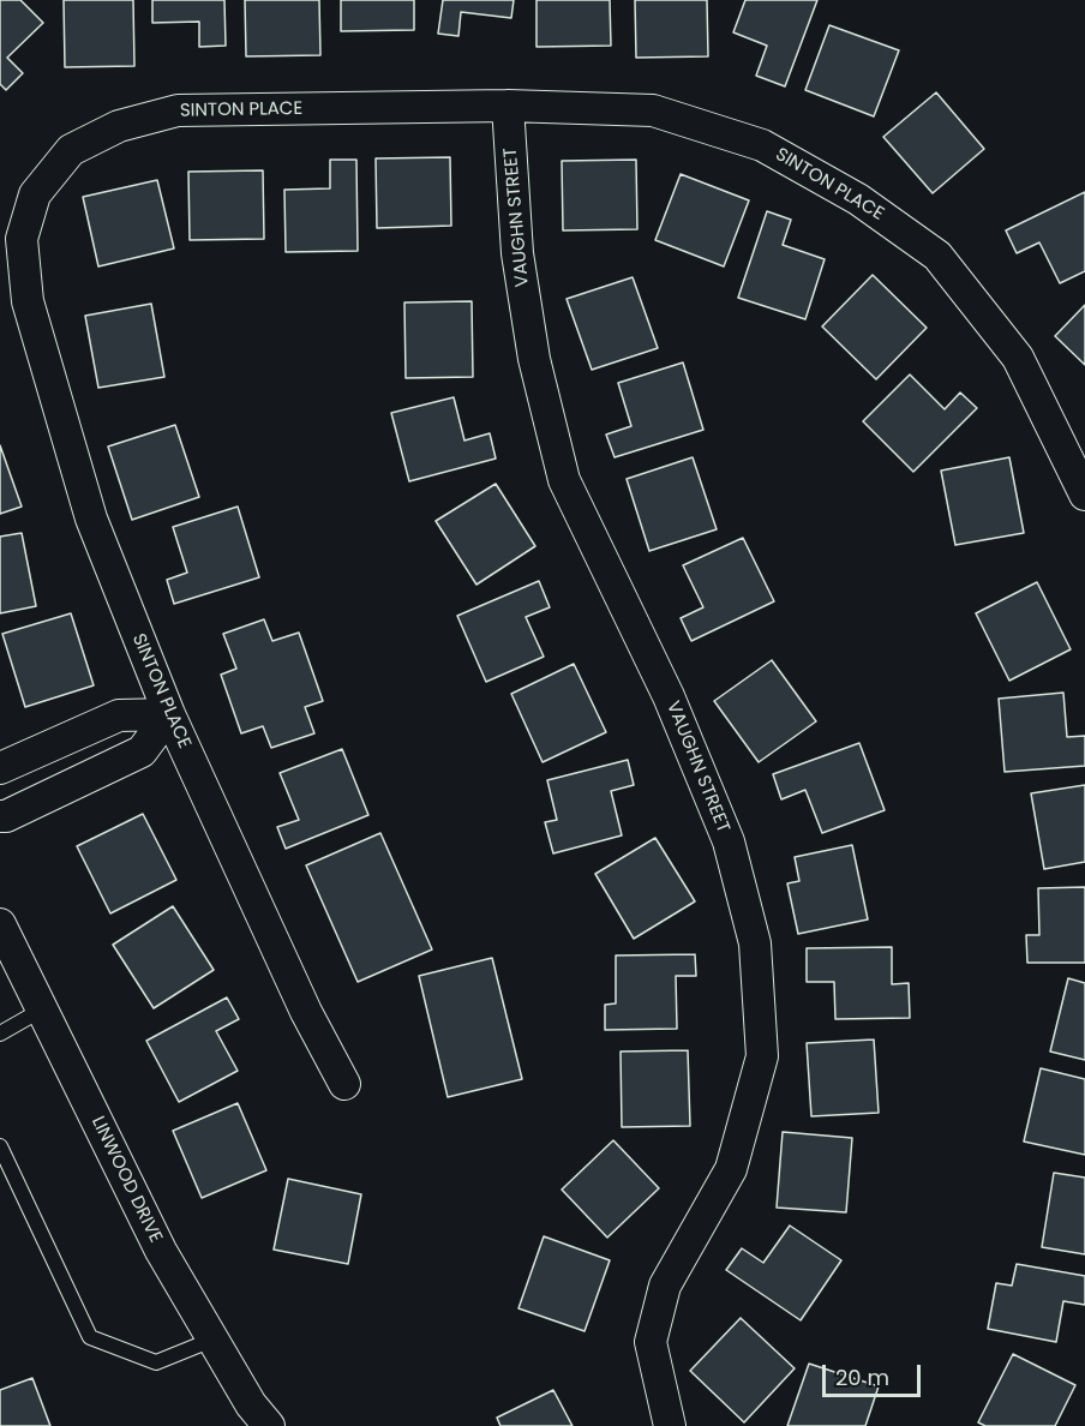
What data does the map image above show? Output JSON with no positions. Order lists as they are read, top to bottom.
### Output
{
  "streets": {
    "street": ["SINTON PLACE", "VAUGHN STREET", "LINWOOD DRIVE"]
  },
  "crossings": [
    ["SINTON PLACE", "VAUGHN STREET"]
  ],
  "scale_bar": "20 m"
}
